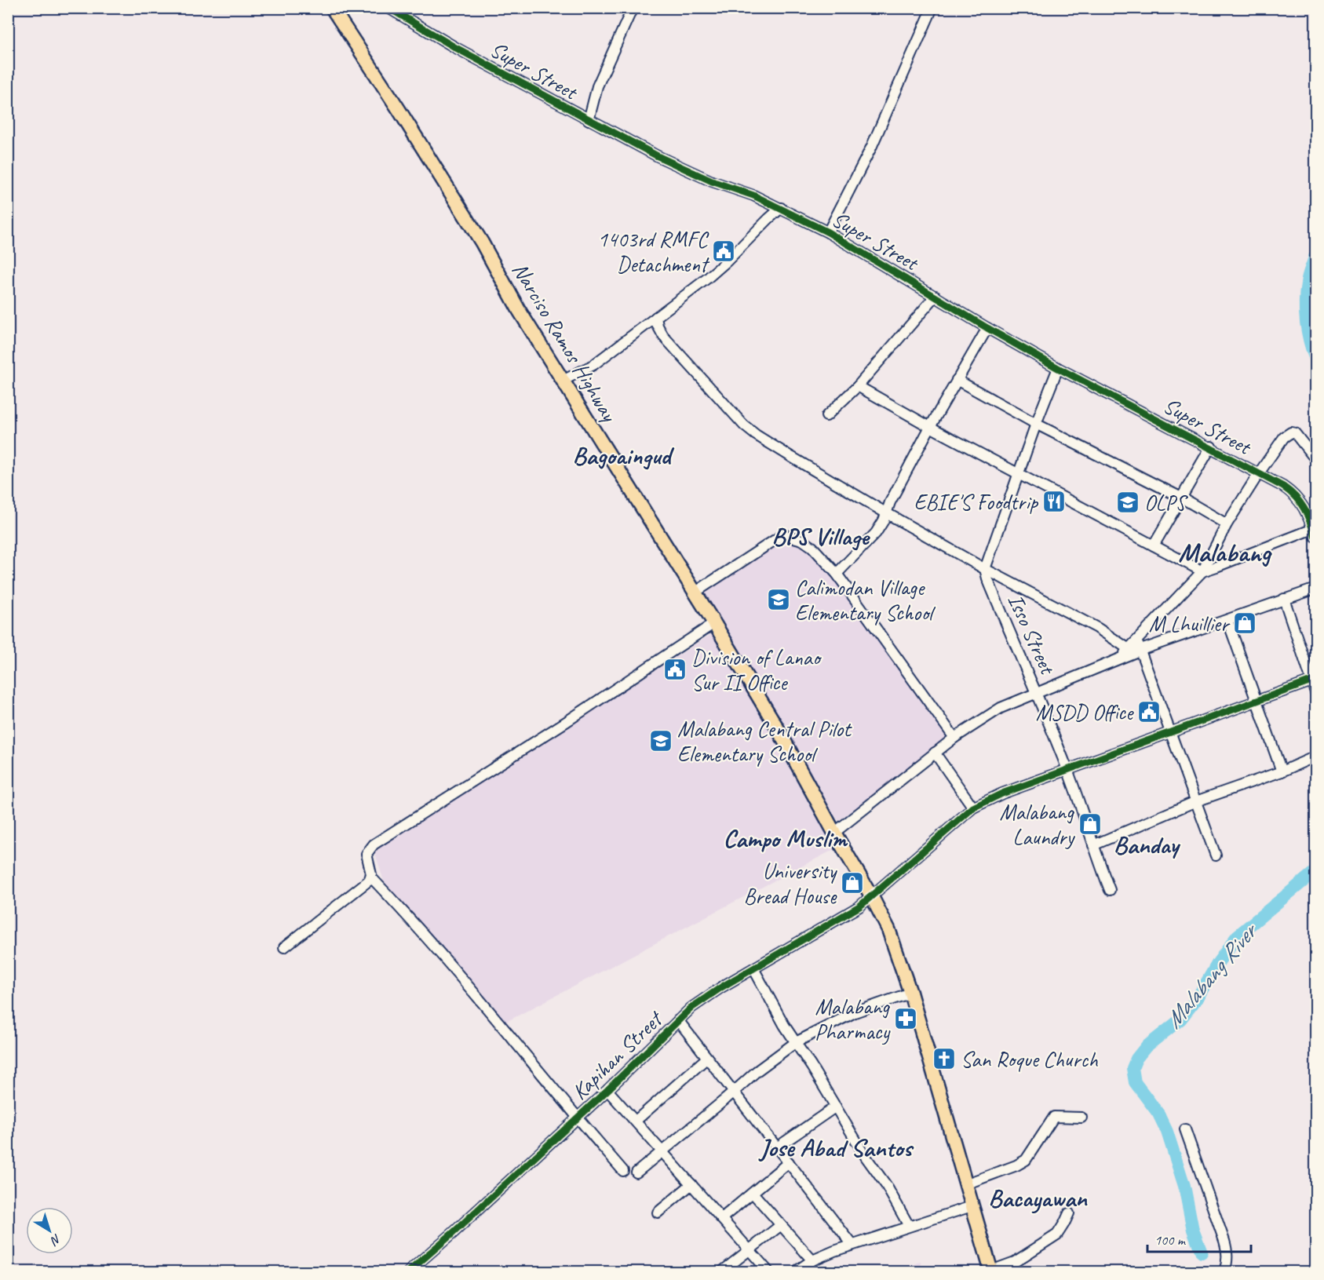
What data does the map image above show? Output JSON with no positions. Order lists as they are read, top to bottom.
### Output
{
  "streets": {
    "highway": ["Narciso Ramos Highway"],
    "street": ["Super Street", "Isso Street", "Kapihan Street"]
  },
  "crossings": [
    ["Narciso Ramos Highway", "Kapihan Street"],
    ["Isso Street", "Kapihan Street"]
  ],
  "districts": [
    "Bagoaingud",
    "BPS Village",
    "Malabang",
    "Campo Muslim",
    "Banday",
    "Jose Abad Santos",
    "Bacayawan"
  ],
  "water": ["Malabang River"],
  "places": {
    "public building": ["1403rd RMFC Detachment", "Division of Lanao Sur II Office", "MSDD Office"],
    "restaurant": ["EBIE'S Foodtrip"],
    "school or university": ["OLPS", "Calimodan Village Elementary School", "Malabang Central Pilot Elementary School"],
    "shop": ["M Lhuillier", "Malabang Laundry", "University Bread House"],
    "pharmacy": ["Malabang Pharmacy"],
    "church": ["San Roque Church"]
  },
  "scale_bar": "100 m",
  "north": "bottom right"
}
